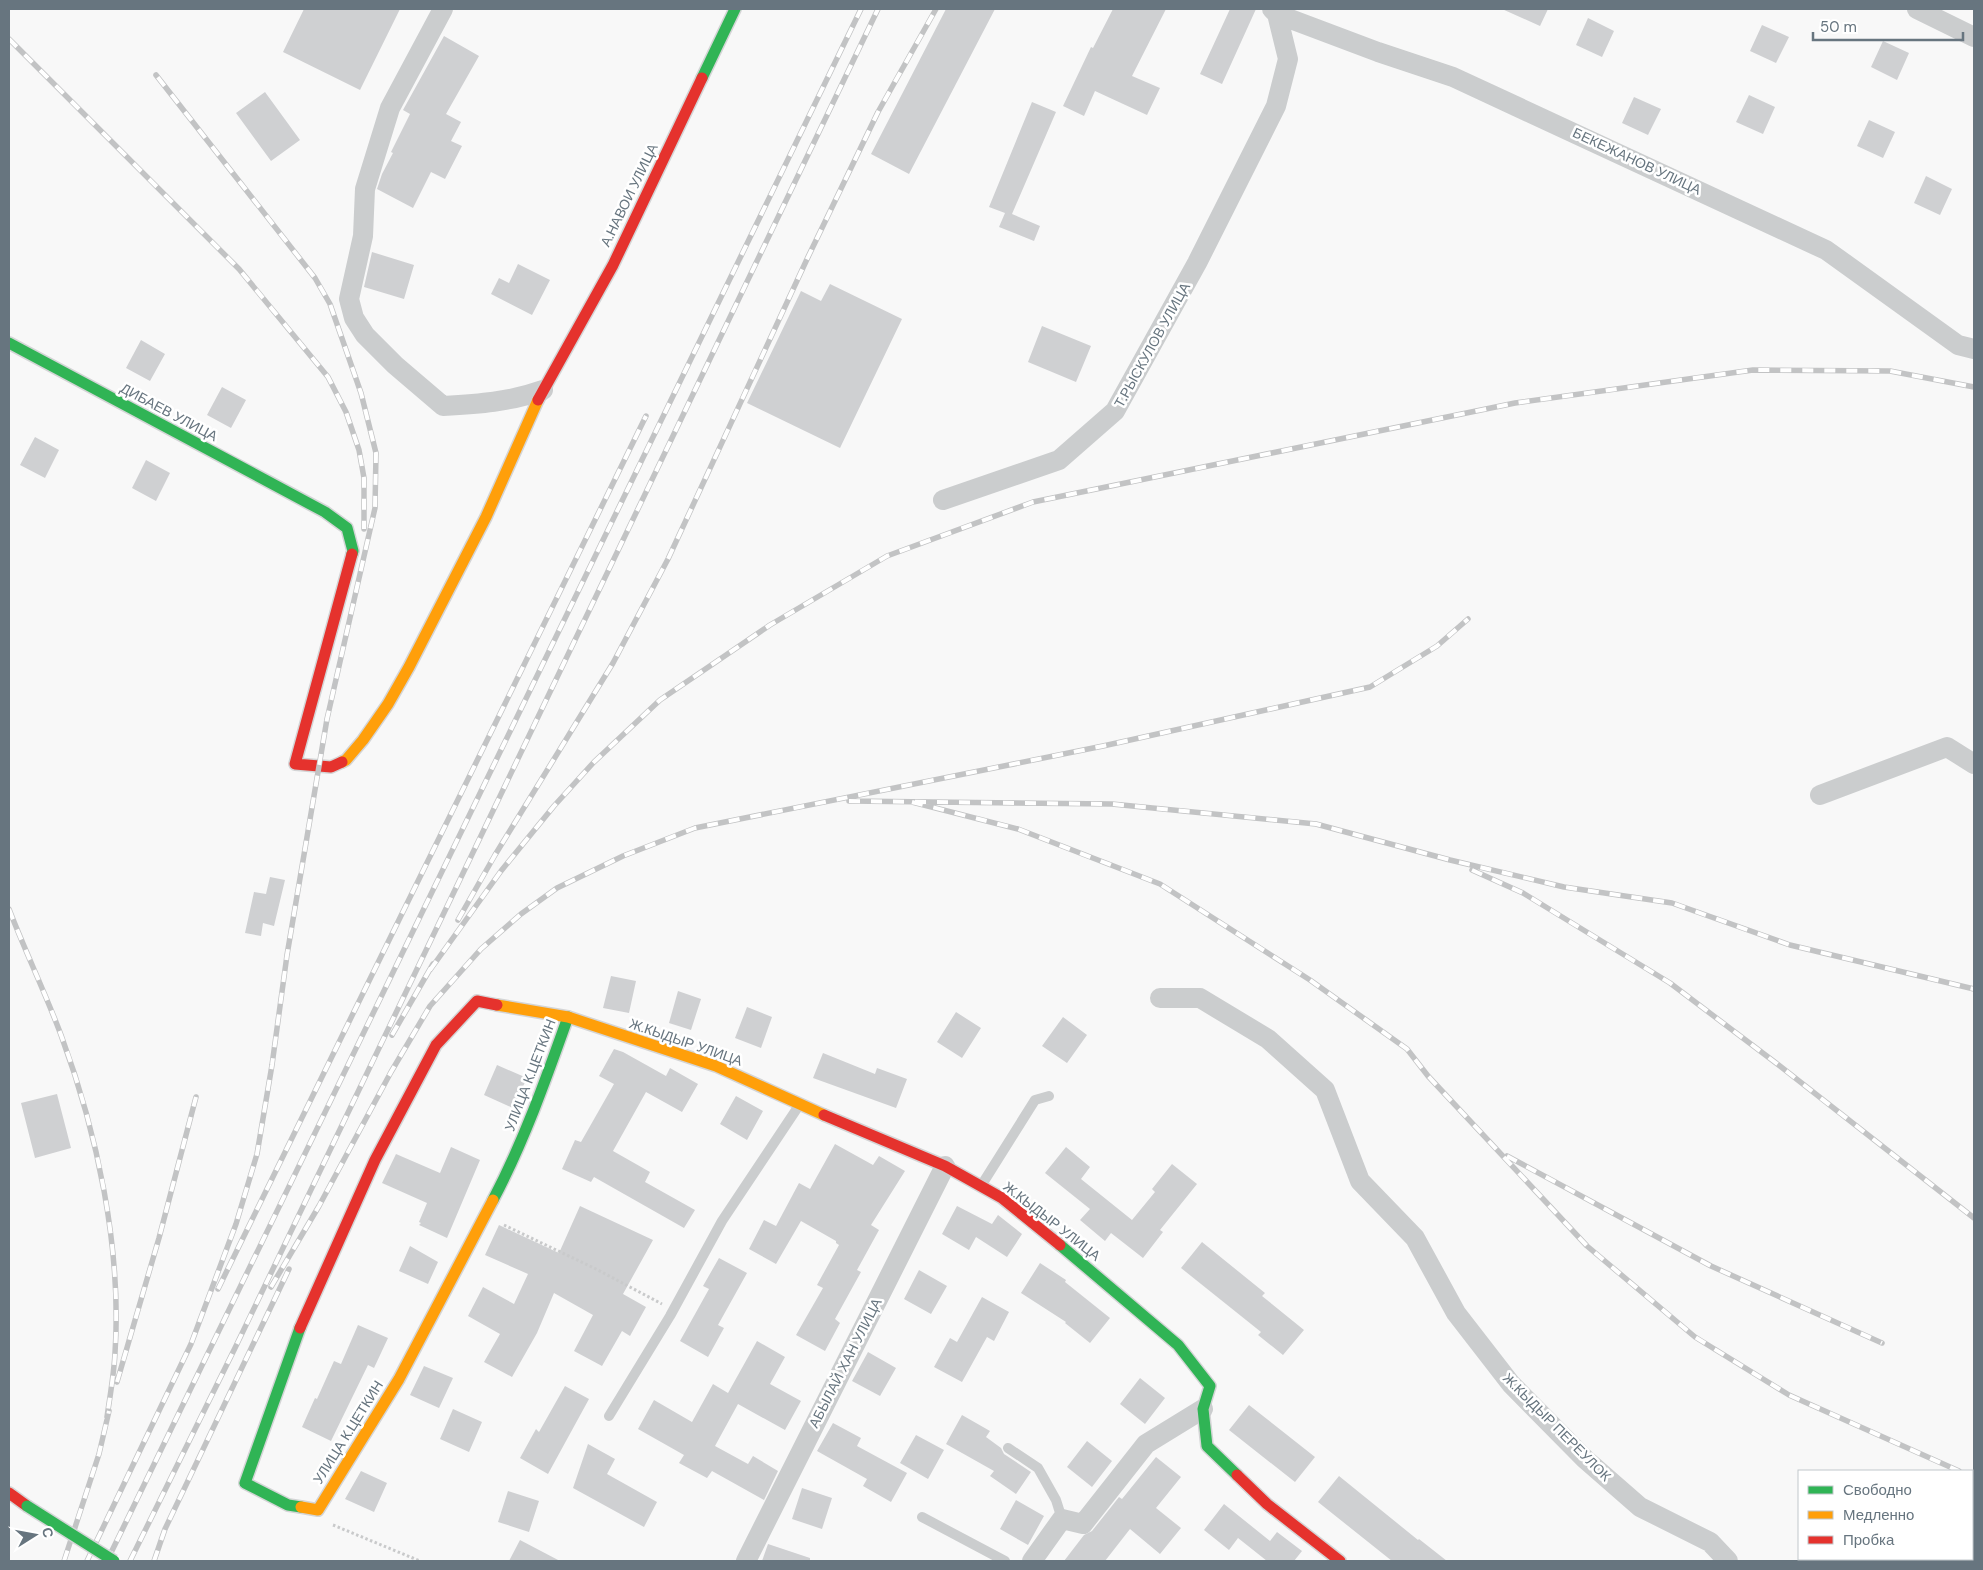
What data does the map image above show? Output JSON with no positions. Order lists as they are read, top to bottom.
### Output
{
  "streets": {
    "street": [
      "БЕКЕЖАНОВ УЛИЦА",
      "А.НАВОИ УЛИЦА",
      "Т.РЫСКУЛОВ УЛИЦА",
      "ДИБАЕВ УЛИЦА",
      "Ж.КЫДЫР УЛИЦА",
      "УЛИЦА К.ЦЕТКИН",
      "АБЫЛАЙ ХАН УЛИЦА",
      "Ж.КЫДЫР ПЕРЕУЛОК"
    ]
  },
  "crossings": [
    ["БЕКЕЖАНОВ УЛИЦА", "Т.РЫСКУЛОВ УЛИЦА"],
    ["А.НАВОИ УЛИЦА", "ДИБАЕВ УЛИЦА"],
    ["Ж.КЫДЫР УЛИЦА", "УЛИЦА К.ЦЕТКИН"],
    ["Ж.КЫДЫР УЛИЦА", "АБЫЛАЙ ХАН УЛИЦА"]
  ],
  "legend": ["Свободно", "Медленно", "Пробка"],
  "scale_bar": "50 m",
  "north": "right"
}
